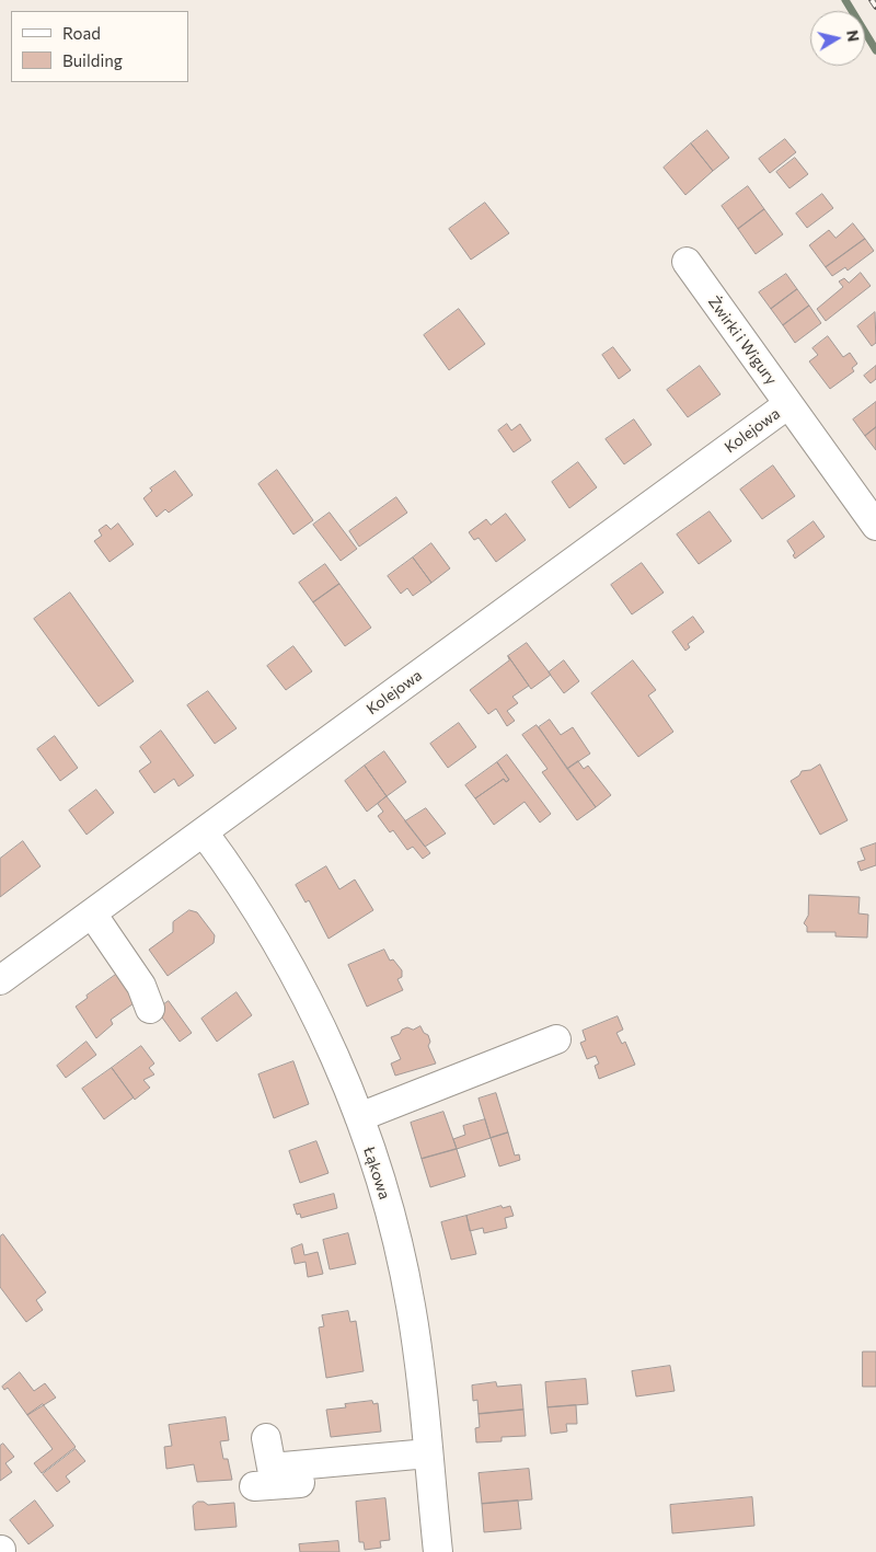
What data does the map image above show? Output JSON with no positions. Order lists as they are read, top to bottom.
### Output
{
  "streets": {
    "street": ["Żwirki i Wigury", "Kolejowa", "Łąkowa"]
  },
  "crossings": [
    ["Żwirki i Wigury", "Kolejowa"],
    ["Kolejowa", "Łąkowa"]
  ],
  "legend": ["Road", "Building"],
  "north": "right"
}
